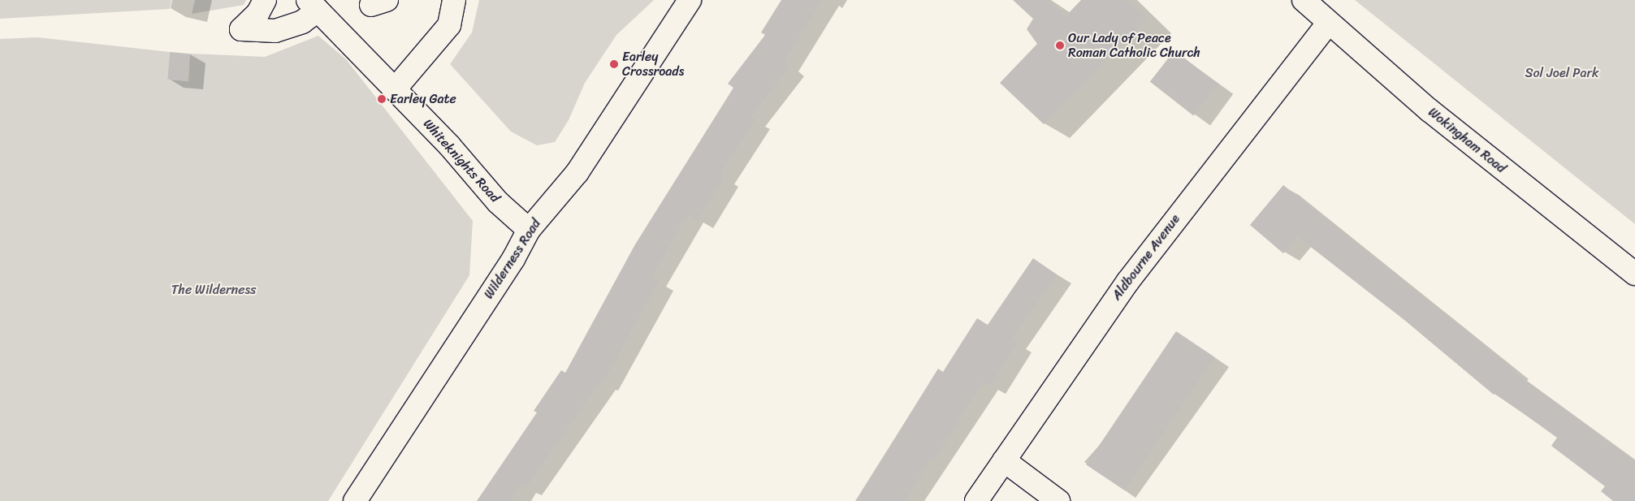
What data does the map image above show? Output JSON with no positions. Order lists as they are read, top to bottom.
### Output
{
  "streets": {
    "street": [
      "Wokingham Road",
      "Whiteknights Road",
      "Aldbourne Avenue",
      "Wilderness Road"
    ]
  },
  "crossings": [
    ["Wokingham Road", "Aldbourne Avenue"],
    ["Whiteknights Road", "Wilderness Road"]
  ],
  "parks": ["Sol Joel Park", "The Wilderness"],
  "places": ["Our Lady of Peace Roman Catholic Church", "Earley Crossroads", "Earley Gate"]
}
